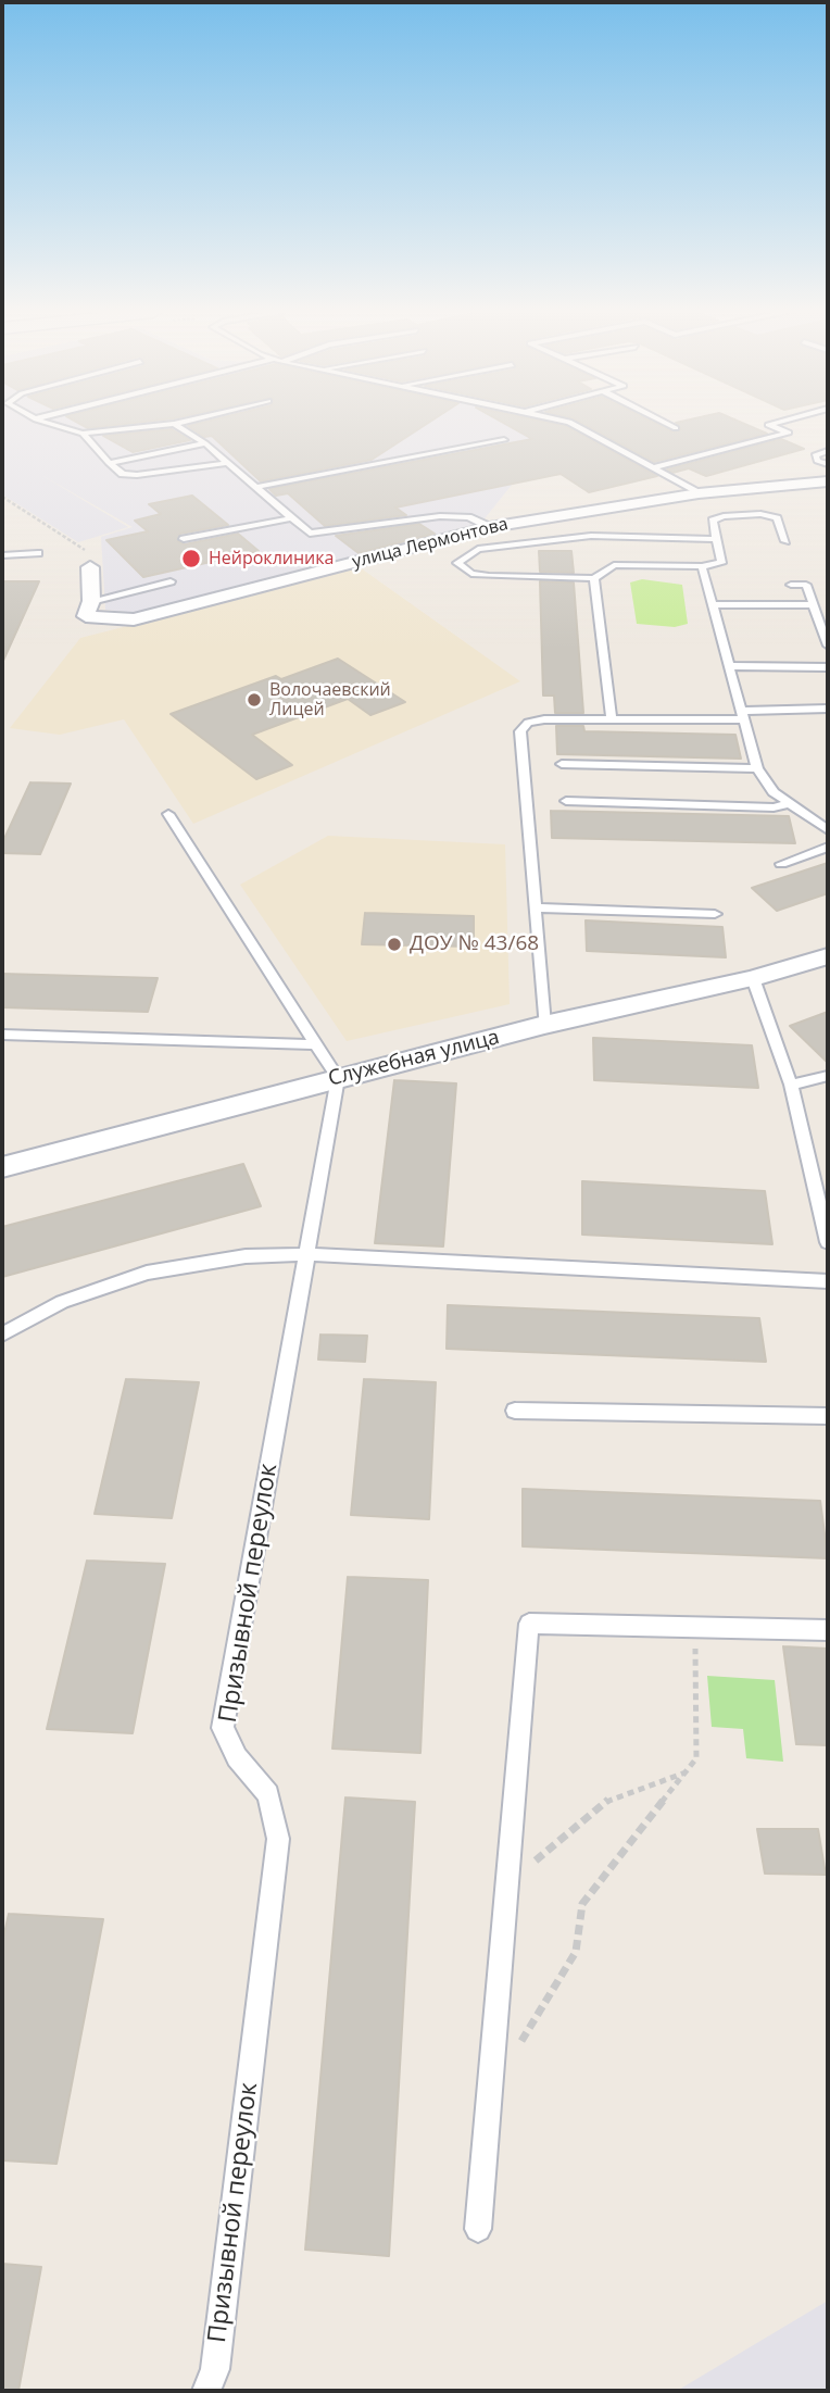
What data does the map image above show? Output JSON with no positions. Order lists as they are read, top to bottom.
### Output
{
  "streets": {
    "street": ["улица Лермонтова", "Служебная улица"],
    "lane": ["Призывной переулок"]
  },
  "crossings": [
    ["Служебная улица", "Призывной переулок"]
  ],
  "places": ["Нейроклиника", "Волочаевский Лицей", "ДОУ № 43/68"]
}
